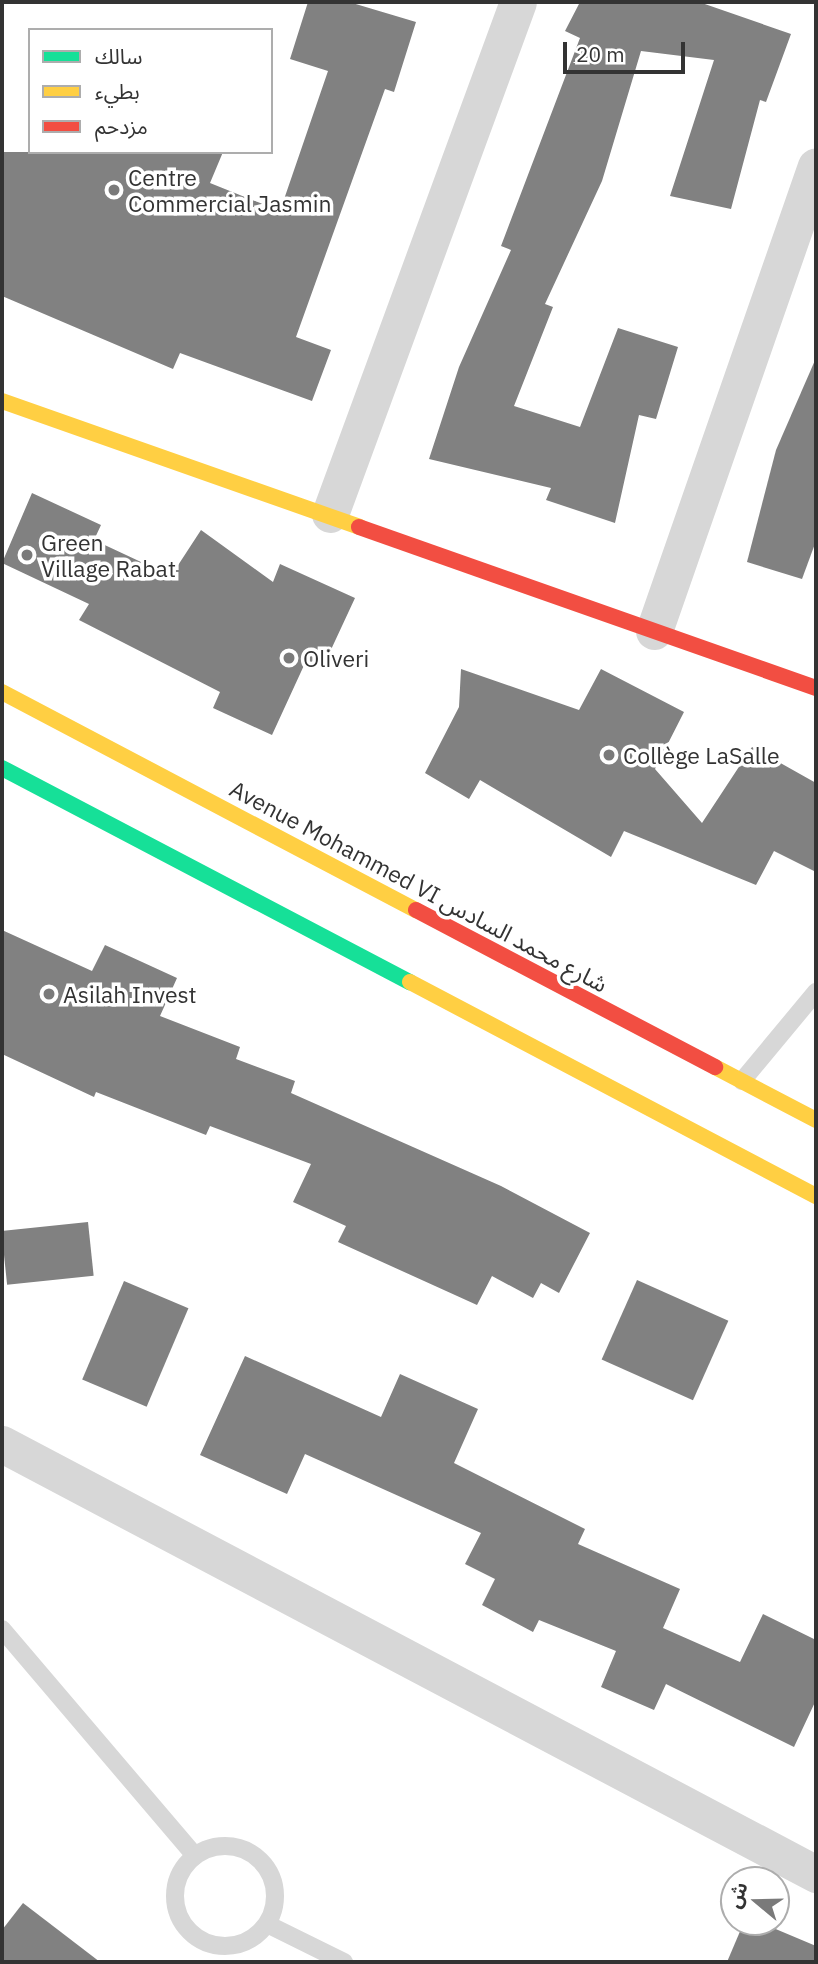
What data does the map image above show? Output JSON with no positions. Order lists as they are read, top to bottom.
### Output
{
  "streets": {
    "main road": ["Avenue Mohammed VI شارع محمد السادس"]
  },
  "places": [
    "Centre Commercial Jasmin",
    "Green Village Rabat",
    "Oliveri",
    "Collège LaSalle",
    "Asilah Invest"
  ],
  "legend": ["سالك", "بطيء", "مزدحم"],
  "scale_bar": "20 m",
  "north": "left"
}
